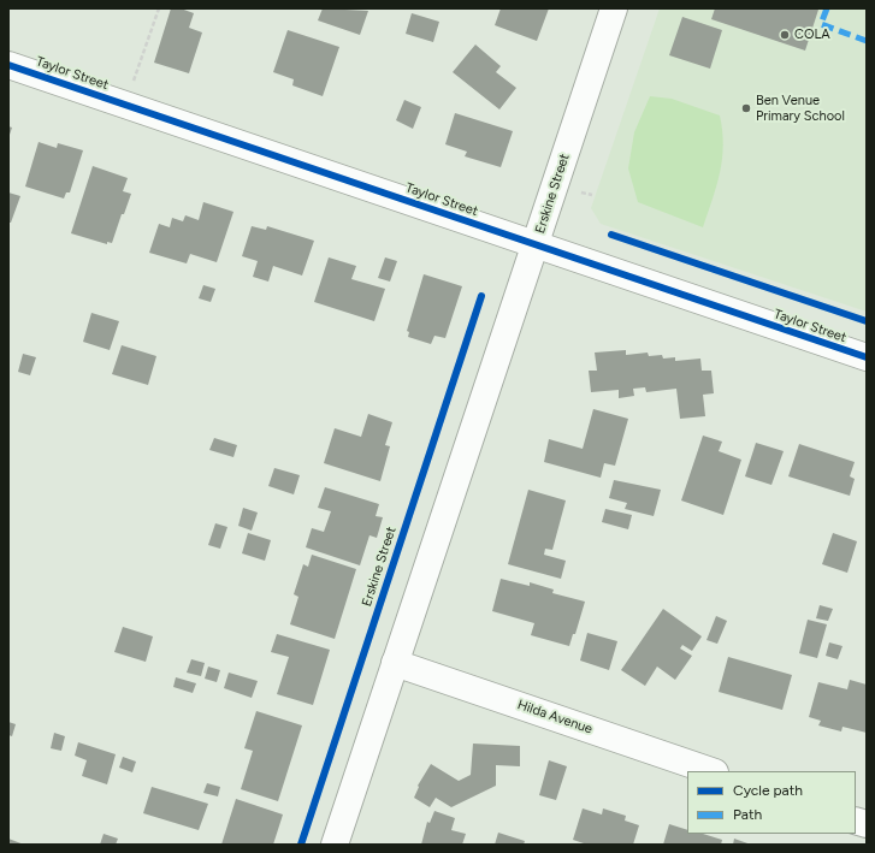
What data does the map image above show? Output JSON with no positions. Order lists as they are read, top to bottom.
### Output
{
  "streets": {
    "street": ["Taylor Street", "Erskine Street", "Hilda Avenue"]
  },
  "crossings": [
    ["Taylor Street", "Erskine Street"],
    ["Erskine Street", "Hilda Avenue"]
  ],
  "places": ["COLA", "Ben Venue Primary School"],
  "legend": ["Cycle path", "Path"]
}
